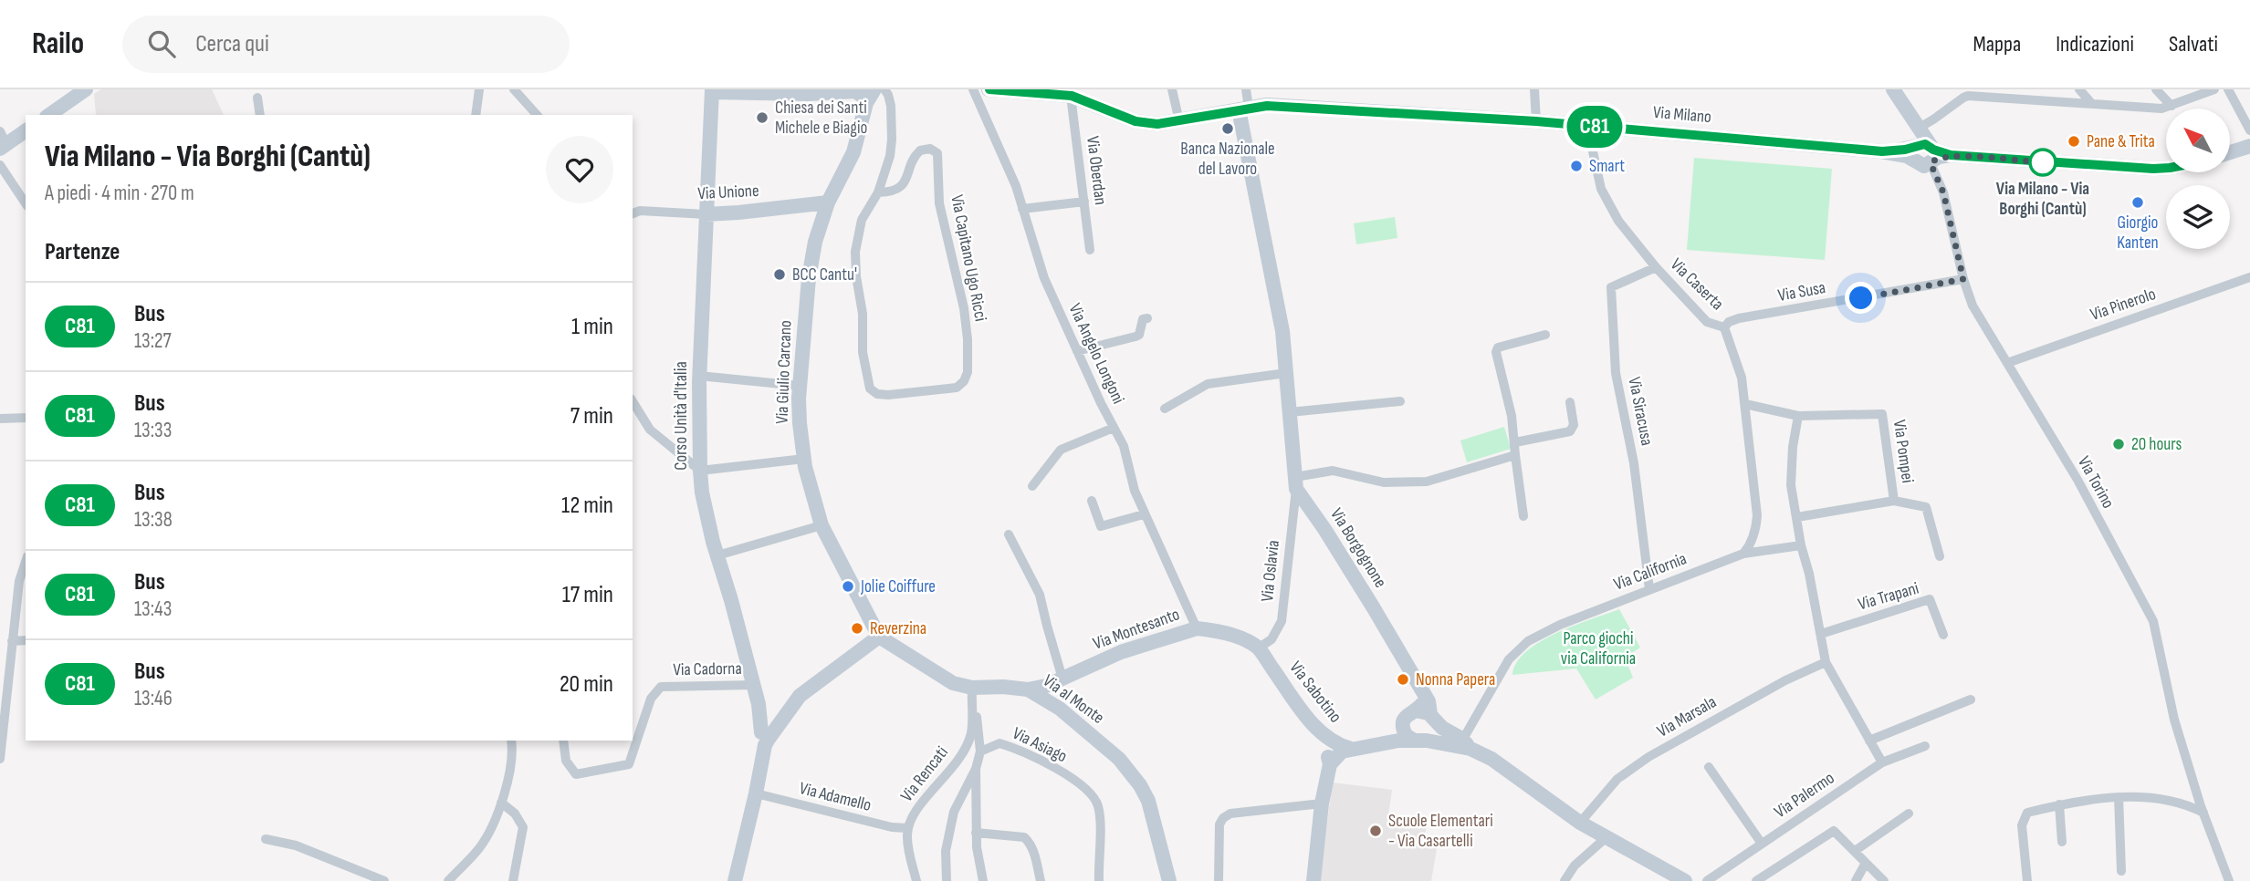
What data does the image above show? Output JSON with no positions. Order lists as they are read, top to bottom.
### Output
{
  "streets": {
    "main road": [
      "Via Milano",
      "Via Unione",
      "Via Giulio Carcano",
      "Corso Unità d'Italia",
      "Via Borgognone",
      "Via Montesanto",
      "Via Sabotino",
      "Via al Monte"
    ],
    "street": [
      "Via Oberdan",
      "Via Capitano Ugo Ricci",
      "Via Caserta",
      "Via Susa",
      "Via Pinerolo",
      "Via Angelo Longoni",
      "Via Siracusa",
      "Via Pompei",
      "Via Torino",
      "Via Oslavia",
      "Via California",
      "Via Trapani",
      "Via Cadorna",
      "Via Marsala",
      "Via Asiago",
      "Via Rencati",
      "Via Palermo",
      "Via Adamello"
    ]
  },
  "crossings": [
    ["Via Milano", "Via Oberdan"],
    ["Via Milano", "Via Caserta"],
    ["Via Milano", "Via Torino"],
    ["Via Unione", "Via Giulio Carcano"],
    ["Via Unione", "Corso Unità d'Italia"],
    ["Via Caserta", "Via Susa"],
    ["Via Caserta", "Via Siracusa"],
    ["Via Susa", "Via Torino"],
    ["Via Pinerolo", "Via Torino"],
    ["Via Angelo Longoni", "Via Montesanto"],
    ["Via Giulio Carcano", "Via al Monte"],
    ["Via Siracusa", "Via California"],
    ["Corso Unità d'Italia", "Via Cadorna"],
    ["Via Borgognone", "Via Oslavia"],
    ["Via Oslavia", "Via Montesanto"],
    ["Via Oslavia", "Via Sabotino"],
    ["Via Montesanto", "Via Sabotino"],
    ["Via Montesanto", "Via al Monte"],
    ["Via al Monte", "Via Rencati"],
    ["Via Rencati", "Via Adamello"]
  ],
  "parks": ["Parco giochi via California"],
  "places": [
    "Chiesa dei Santi Michele e Biagio",
    "Banca Nazionale del Lavoro",
    "Pane & Trita",
    "Via Milano - Via Borghi (Cantù)",
    "Smart",
    "Giorgio Kanten",
    "BCC Cantu'",
    "20 hours",
    "Jolie Coiffure",
    "Reverzina",
    "Nonna Papera",
    "Scuole Elementari - Via Casartelli"
  ],
  "lines": ["bus line C81"],
  "north": "top left",
  "page": {
    "header": "Railo",
    "search": "Cerca qui",
    "nav": ["Mappa", "Indicazioni", "Salvati"],
    "on_map": "C81",
    "heading": [
      ["Via Milano - Via Borghi (Cantù)", "A piedi · 4 min · 270 m"],
      "Partenze"
    ],
    "list": [
      {
        "mark": "C81",
        "name": "Bus",
        "note": "13:27",
        "value": "1 min"
      },
      {
        "mark": "C81",
        "name": "Bus",
        "note": "13:33",
        "value": "7 min"
      },
      {
        "mark": "C81",
        "name": "Bus",
        "note": "13:38",
        "value": "12 min"
      },
      {
        "mark": "C81",
        "name": "Bus",
        "note": "13:43",
        "value": "17 min"
      },
      {
        "mark": "C81",
        "name": "Bus",
        "note": "13:46",
        "value": "20 min"
      }
    ]
  }
}
